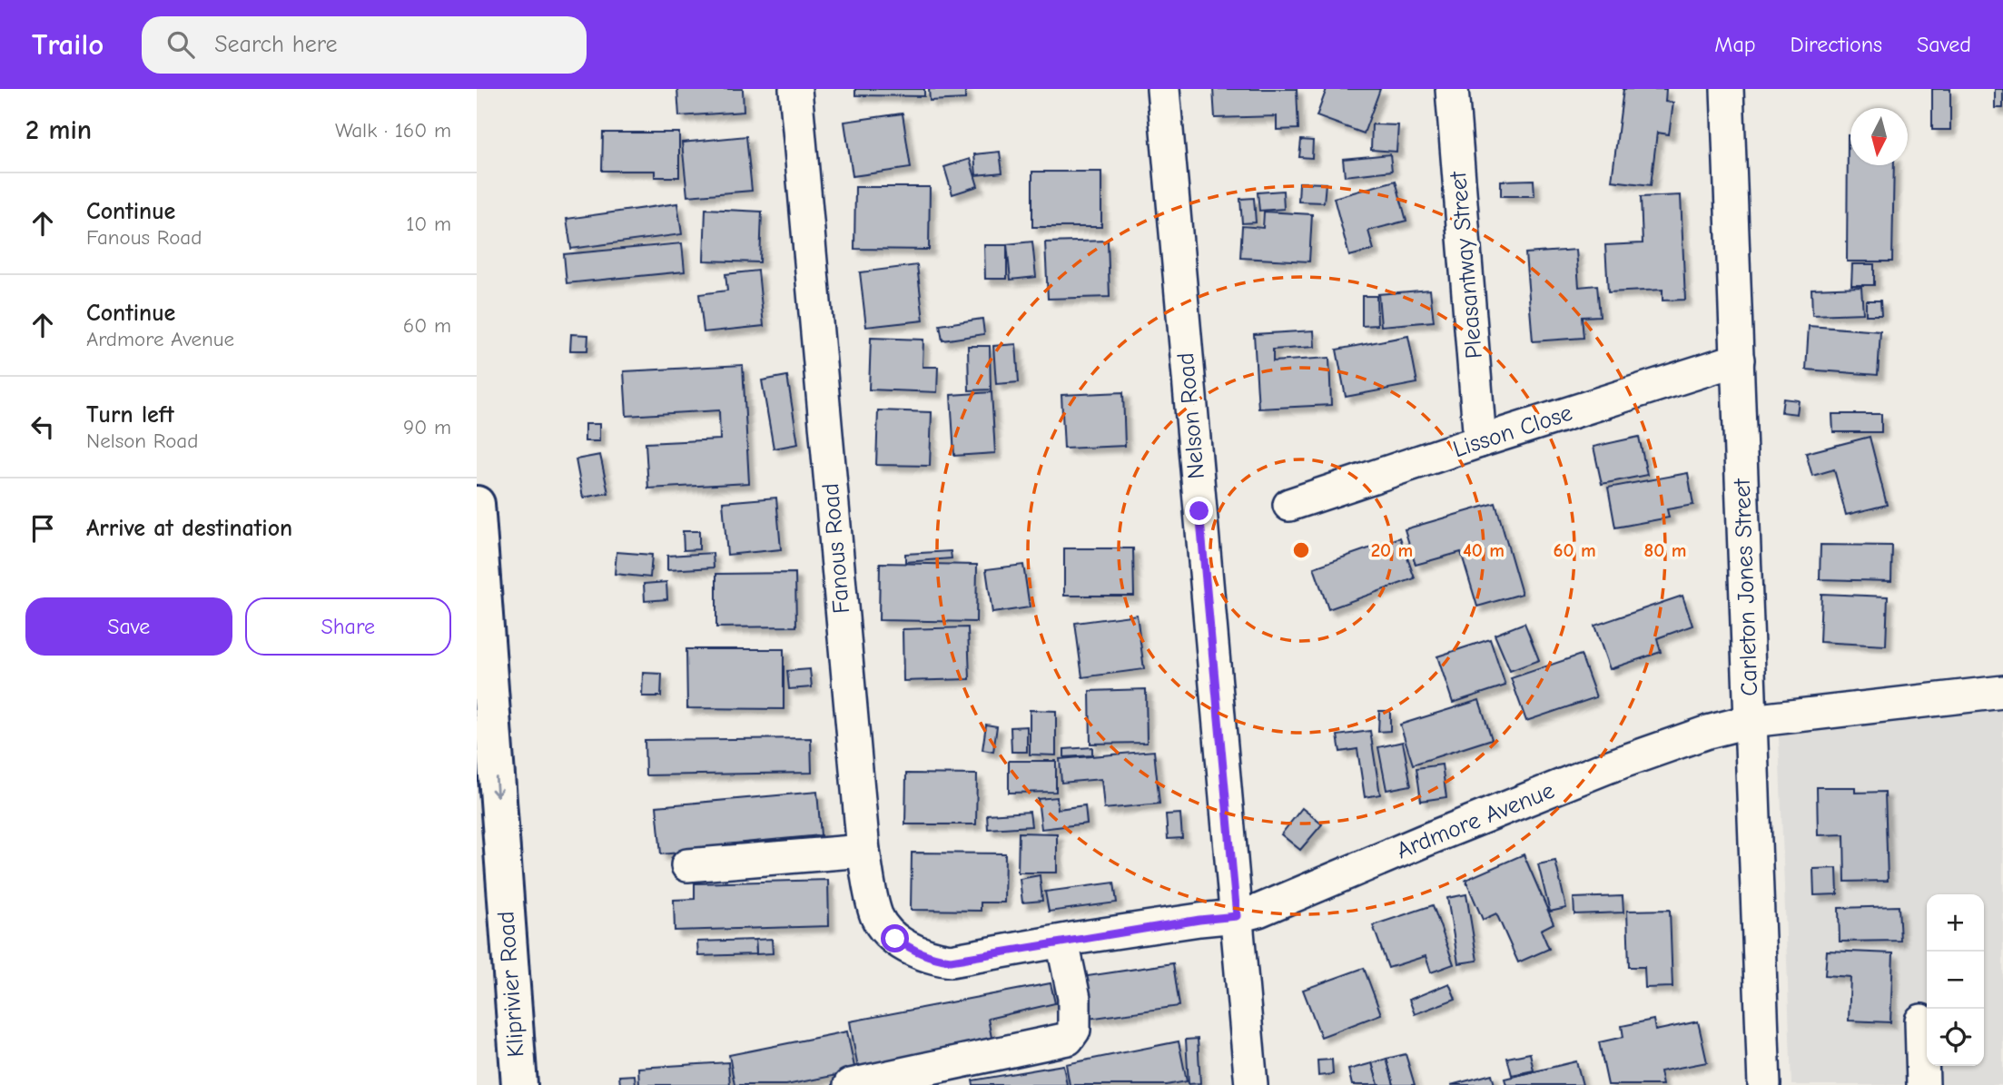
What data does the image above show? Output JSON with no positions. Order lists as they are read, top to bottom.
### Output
{
  "streets": {
    "main road": ["Kliprivier Road"],
    "street": [
      "Pleasantway Street",
      "Nelson Road",
      "Lisson Close",
      "Fanous Road",
      "Carleton Jones Street",
      "Ardmore Avenue"
    ]
  },
  "crossings": [
    ["Pleasantway Street", "Lisson Close"],
    ["Nelson Road", "Ardmore Avenue"],
    ["Lisson Close", "Carleton Jones Street"],
    ["Fanous Road", "Ardmore Avenue"],
    ["Carleton Jones Street", "Ardmore Avenue"]
  ],
  "one_way": ["Kliprivier Road"],
  "north": "bottom",
  "page": {
    "header": "Trailo",
    "search": "Search here",
    "nav": ["Map", "Directions", "Saved"],
    "heading": ["2 min", "Walk · 160 m"],
    "list": [
      ["Continue", "Fanous Road", "10 m"],
      ["Continue", "Ardmore Avenue", "60 m"],
      ["Turn left", "Nelson Road", "90 m"],
      "Arrive at destination"
    ],
    "buttons": ["Save", "Share"],
    "map_buttons": ["+", "−"]
  },
  "rings": [
    "20 m",
    "40 m",
    "60 m",
    "80 m"
  ]
}
